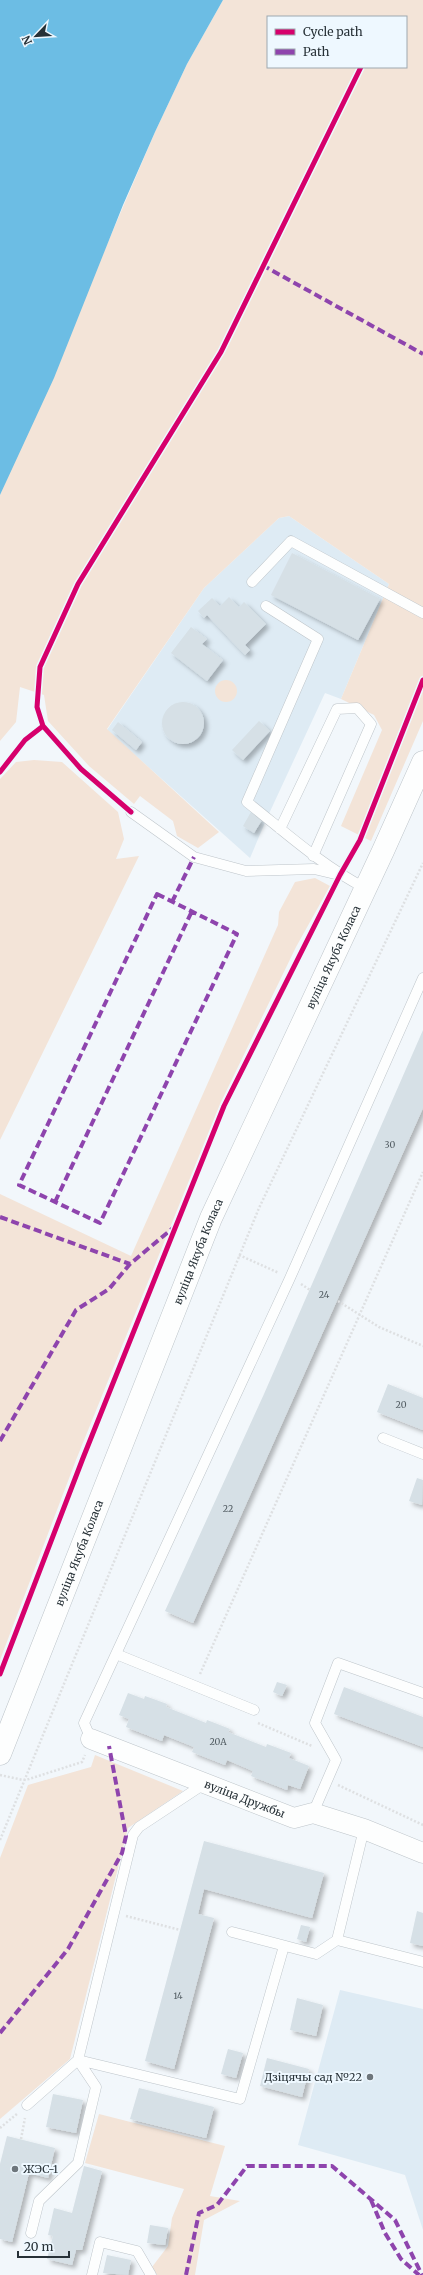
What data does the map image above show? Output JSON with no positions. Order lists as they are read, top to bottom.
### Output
{
  "streets": {
    "street": ["вуліца Якуба Коласа", "вуліца Дружбы"]
  },
  "places": ["Дзіцячы сад №22", "ЖЭС-1"],
  "house_numbers": [
    "30",
    "24",
    "20",
    "22",
    "20А",
    "14"
  ],
  "legend": ["Cycle path", "Path"],
  "scale_bar": "20 m",
  "north": "bottom left"
}
